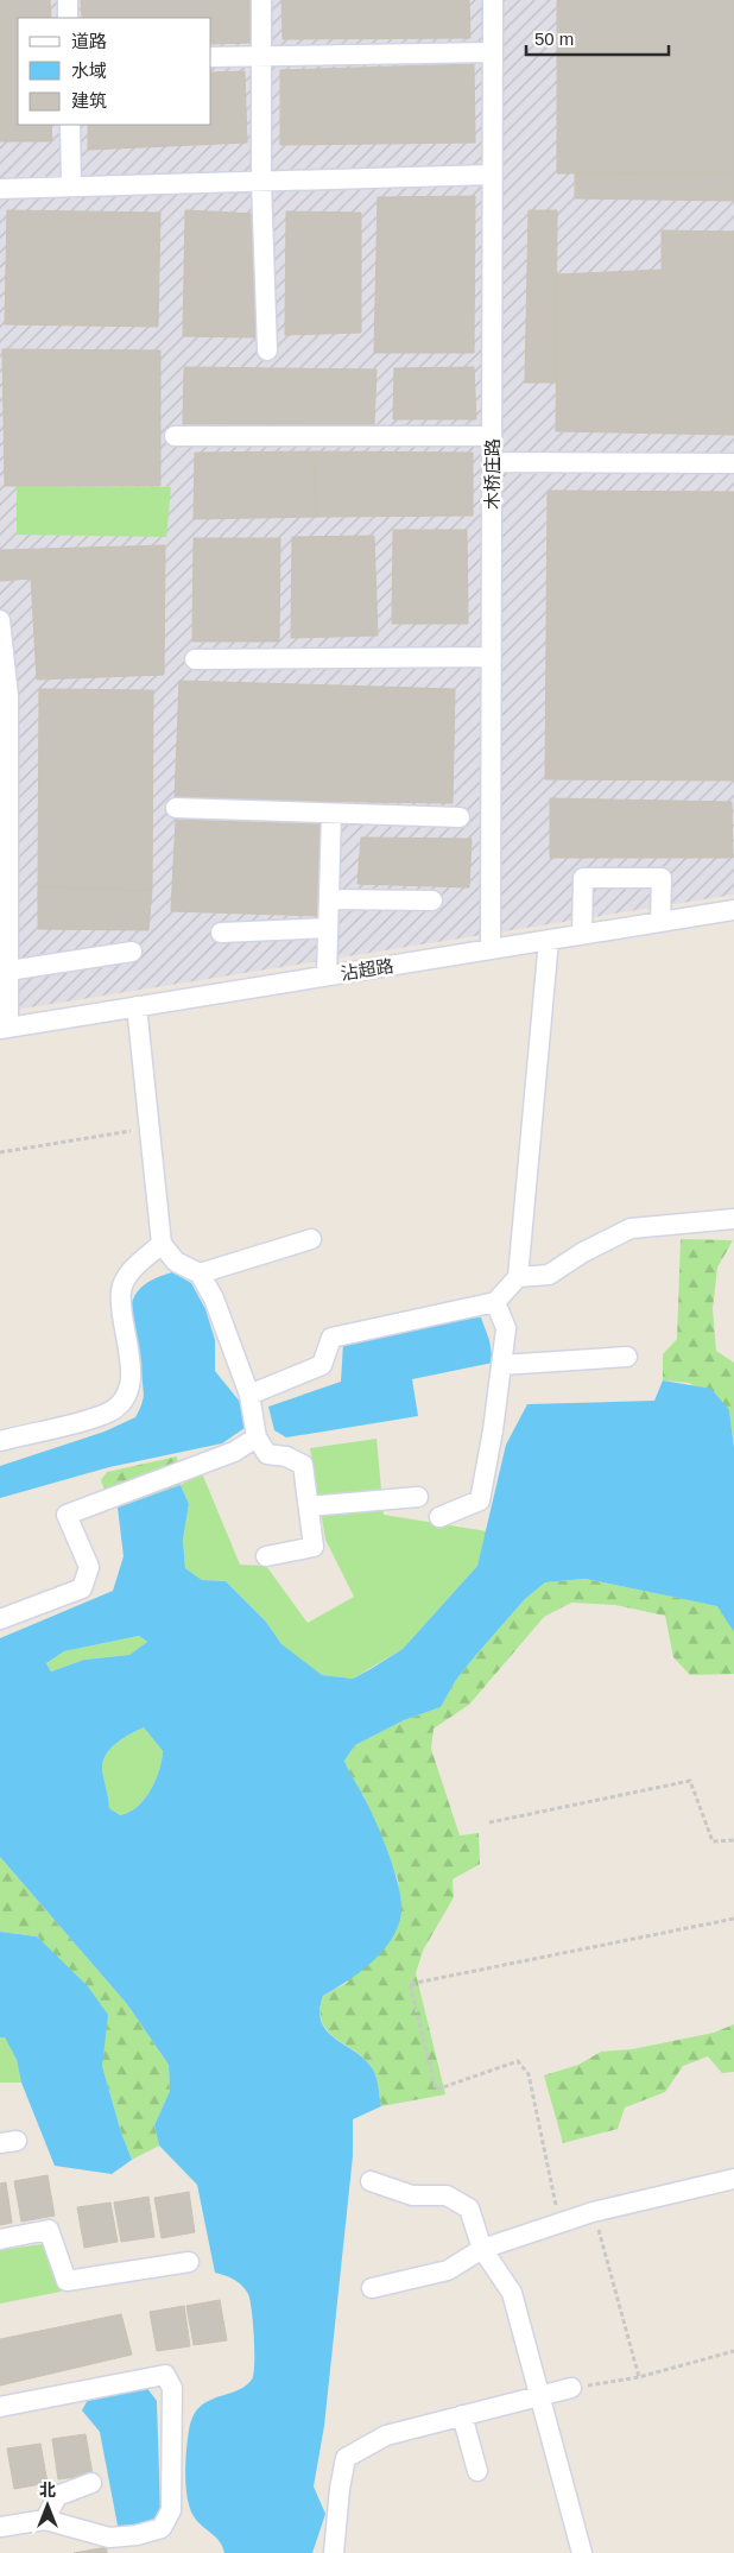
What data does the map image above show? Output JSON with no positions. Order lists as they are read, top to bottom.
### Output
{
  "streets": {
    "street": ["木桥庄路", "沾超路"]
  },
  "crossings": [
    ["木桥庄路", "沾超路"]
  ],
  "legend": ["道路", "水域", "建筑"],
  "scale_bar": "50 m",
  "north": "top"
}
